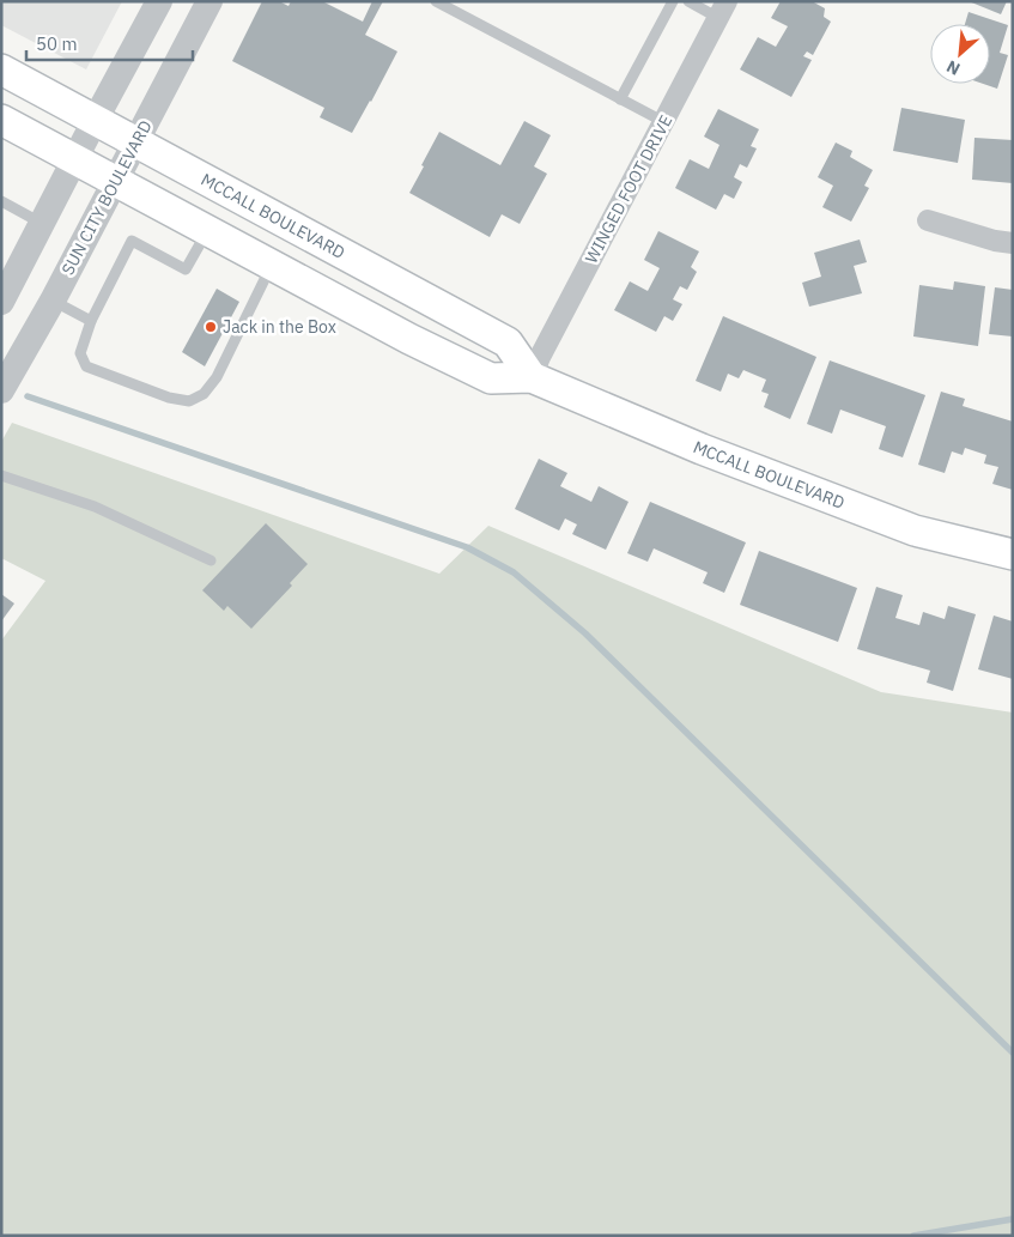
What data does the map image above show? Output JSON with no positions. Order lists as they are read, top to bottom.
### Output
{
  "streets": {
    "main road": ["MCCALL BOULEVARD"],
    "street": ["WINGED FOOT DRIVE", "SUN CITY BOULEVARD"]
  },
  "crossings": [
    ["WINGED FOOT DRIVE", "MCCALL BOULEVARD"],
    ["SUN CITY BOULEVARD", "MCCALL BOULEVARD"]
  ],
  "places": ["Jack in the Box"],
  "scale_bar": "50 m",
  "north": "bottom left"
}
